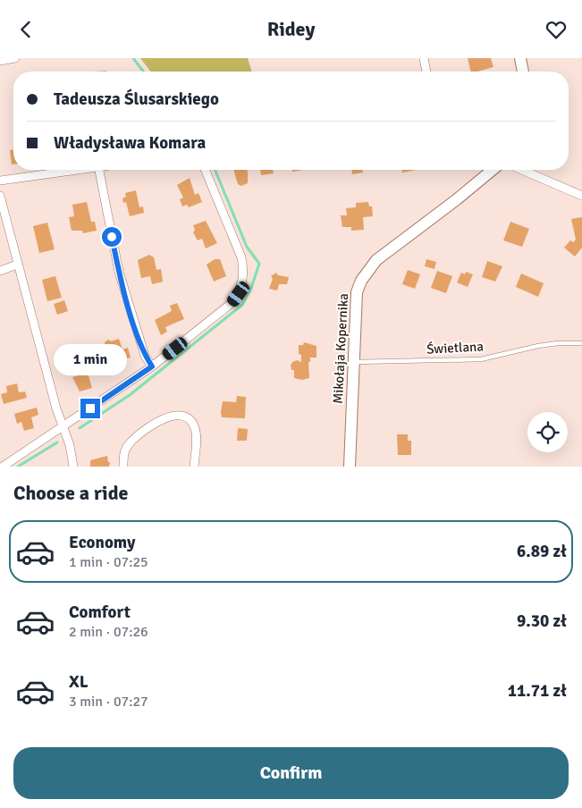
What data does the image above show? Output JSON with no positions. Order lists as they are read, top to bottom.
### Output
{
  "streets": {
    "street": ["Mikołaja Kopernika"],
    "lane": ["Świetlana"]
  },
  "crossings": [
    ["Świetlana", "Mikołaja Kopernika"]
  ],
  "page": {
    "header": "Ridey",
    "banner": ["Tadeusza Ślusarskiego", "Władysława Komara"],
    "bubble": "1 min",
    "heading": "Choose a ride",
    "list": [
      {
        "name": "Economy",
        "note": "1 min · 07:25",
        "value": "6.89 zł"
      },
      {
        "name": "Comfort",
        "note": "2 min · 07:26",
        "value": "9.30 zł"
      },
      {
        "name": "XL",
        "note": "3 min · 07:27",
        "value": "11.71 zł"
      }
    ],
    "buttons": "Confirm"
  }
}
